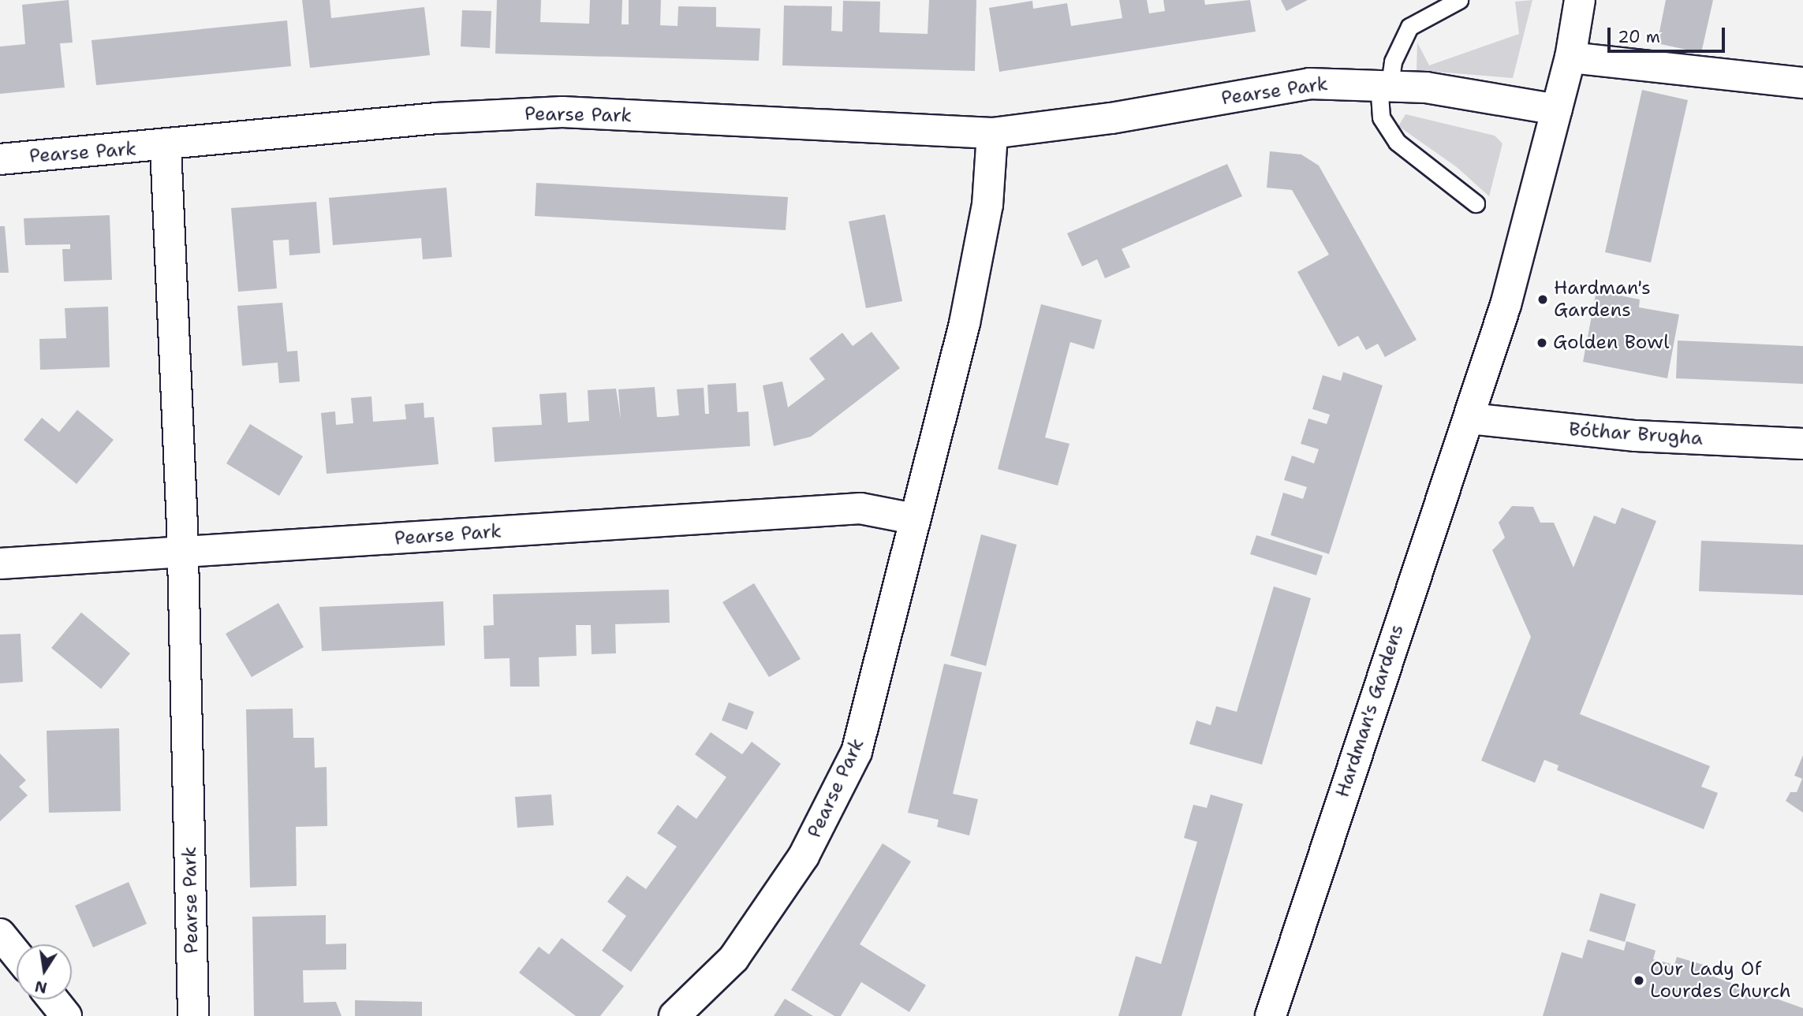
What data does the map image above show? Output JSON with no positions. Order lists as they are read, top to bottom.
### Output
{
  "streets": {
    "street": ["Pearse Park", "Bóthar Brugha", "Hardman's Gardens"]
  },
  "crossings": [
    ["Pearse Park", "Hardman's Gardens"],
    ["Bóthar Brugha", "Hardman's Gardens"]
  ],
  "places": ["Hardman's Gardens", "Golden Bowl", "Our Lady Of Lourdes Church"],
  "scale_bar": "20 m",
  "north": "bottom"
}
